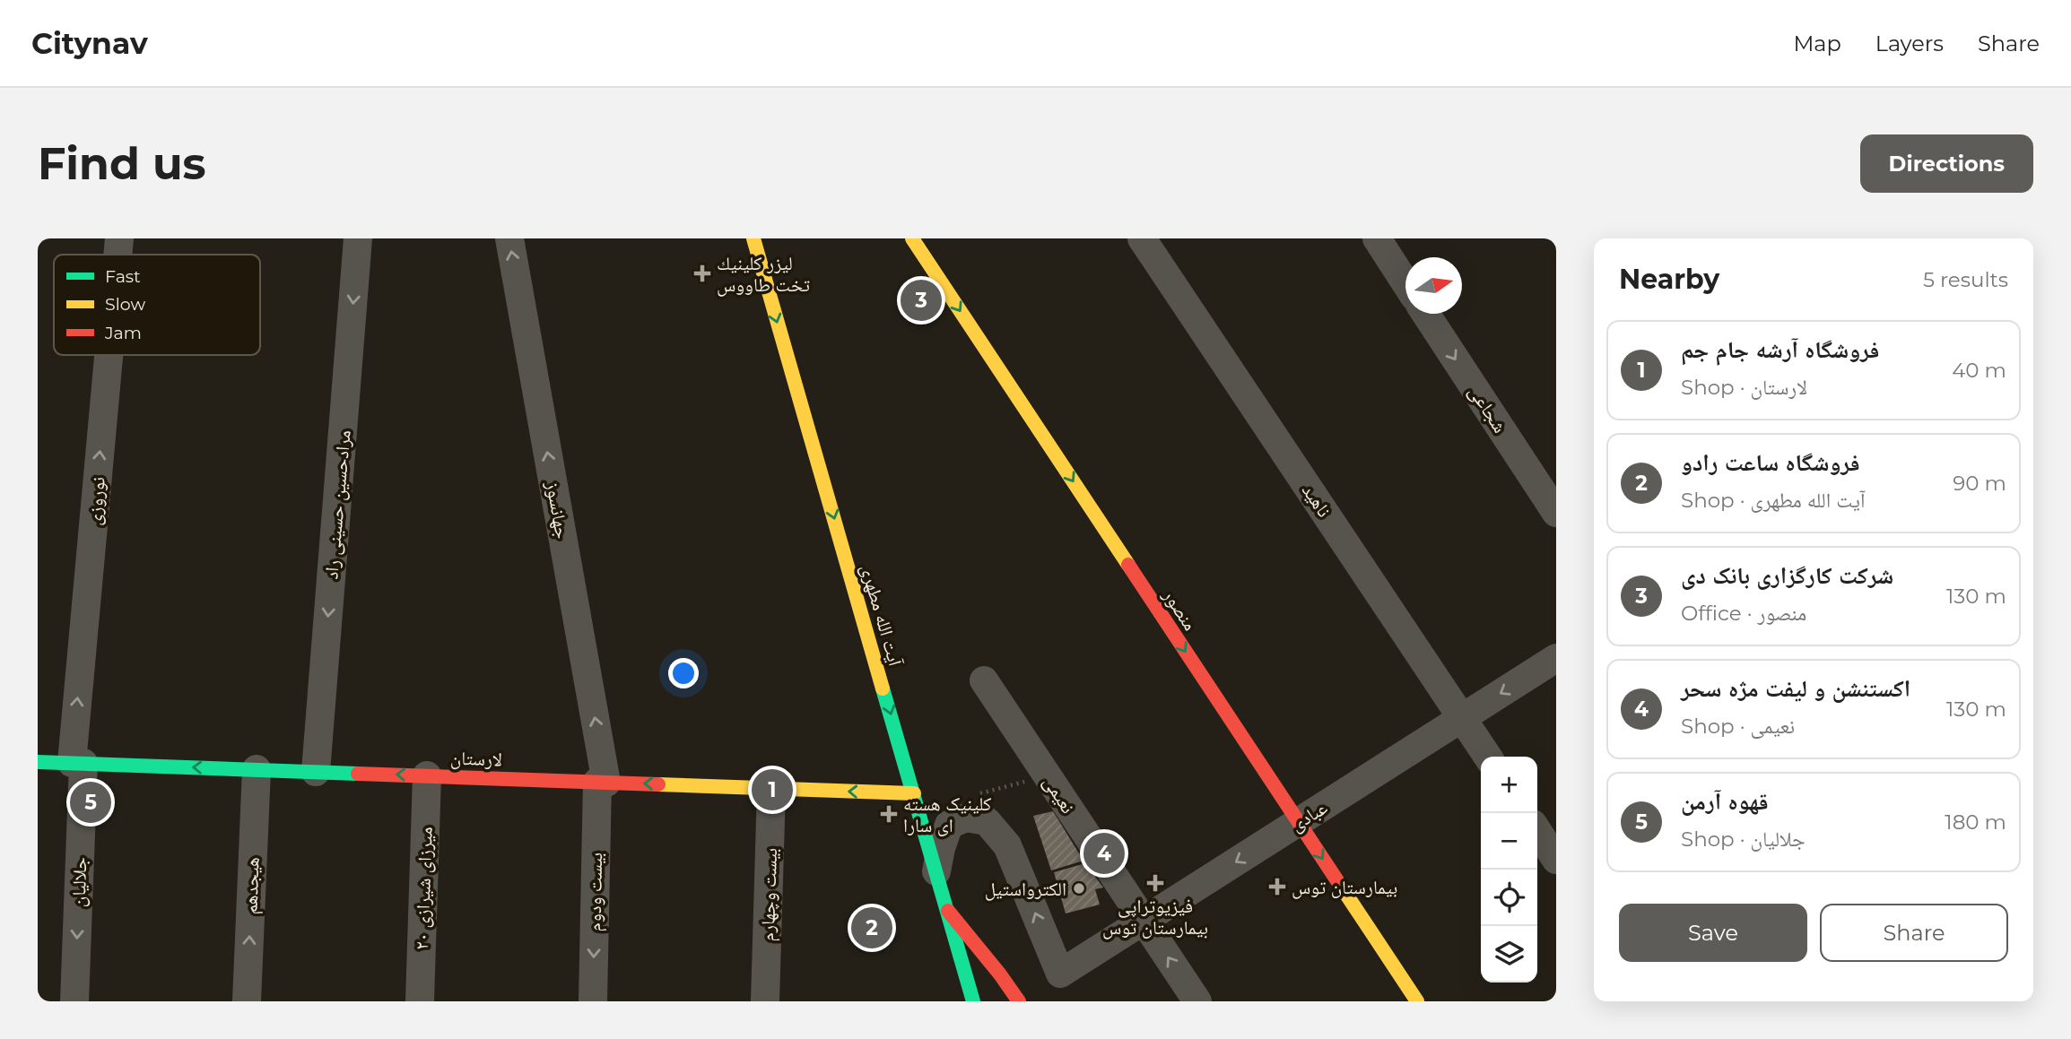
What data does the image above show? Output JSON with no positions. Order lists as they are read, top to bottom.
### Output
{
  "streets": {
    "main road": ["منصور", "آیت الله مطهری", "لارستان"],
    "street": [
      "شجاعی",
      "ناهید",
      "نوروزی",
      "مرادحسین حسینی راد",
      "جهانسوز",
      "نعیمی",
      "عبادی",
      "جلالیان",
      "هیجدهم",
      "میرزای شیرازی ۲۰",
      "بیست ودوم",
      "بیست وچهارم"
    ]
  },
  "crossings": [
    ["ناهید", "عبادی"],
    ["نوروزی", "لارستان"],
    ["نوروزی", "جلالیان"],
    ["مرادحسین حسینی راد", "لارستان"],
    ["جهانسوز", "لارستان"],
    ["جهانسوز", "بیست ودوم"],
    ["منصور", "عبادی"],
    ["آیت الله مطهری", "لارستان"],
    ["آیت الله مطهری", "عبادی"],
    ["لارستان", "جلالیان"],
    ["لارستان", "هیجدهم"],
    ["لارستان", "میرزای شیرازی ۲۰"],
    ["لارستان", "بیست ودوم"],
    ["لارستان", "بیست وچهارم"],
    ["نعیمی", "عبادی"]
  ],
  "one_way": [
    "شجاعی",
    "نوروزی",
    "مرادحسین حسینی راد",
    "جهانسوز",
    "منصور",
    "آیت الله مطهری",
    "لارستان",
    "جلالیان",
    "هیجدهم",
    "بیست ودوم"
  ],
  "places": {
    "health": [
      "ليزر كلينيك تخت طاووس",
      "کلینیک هسته ای سارا",
      "فیزیوتراپی بیمارستان توس",
      "بیمارستان توس"
    ],
    "other": ["الکترواستیل"]
  },
  "legend": ["Fast", "Slow", "Jam"],
  "north": "right",
  "page": {
    "header": "Citynav",
    "nav": ["Map", "Layers", "Share"],
    "buttons": [
      "Directions",
      ["Save", "Share"]
    ],
    "title": "Find us",
    "heading": ["Nearby", "5 results"],
    "pins": [
      "3",
      "1",
      "5",
      "4",
      "2"
    ],
    "list": [
      {
        "mark": "1",
        "name": "فروشگاه آرشه جام جم",
        "note": "Shop · لارستان",
        "value": "40 m"
      },
      {
        "mark": "2",
        "name": "فروشگاه ساعت رادو",
        "note": "Shop · آیت الله مطهری",
        "value": "90 m"
      },
      {
        "mark": "3",
        "name": "شرکت کارگزاری بانک دی",
        "note": "Office · منصور",
        "value": "130 m"
      },
      {
        "mark": "4",
        "name": "اکستنشن و لیفت مژه سحر",
        "note": "Shop · نعیمی",
        "value": "130 m"
      },
      {
        "mark": "5",
        "name": "قهوه آرمن",
        "note": "Shop · جلالیان",
        "value": "180 m"
      }
    ],
    "map_buttons": ["+", "−"]
  }
}
